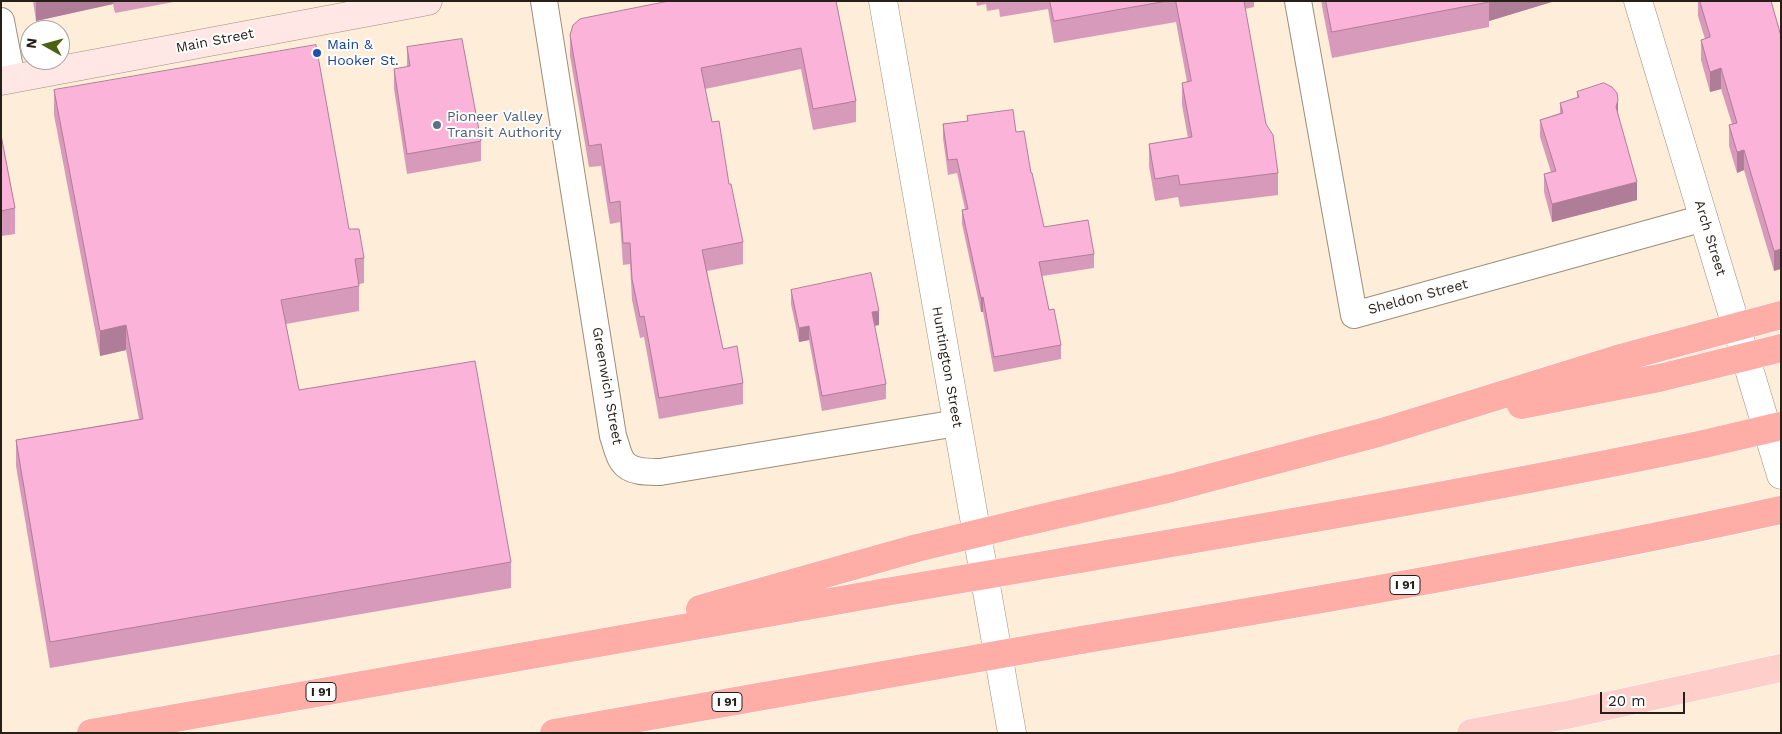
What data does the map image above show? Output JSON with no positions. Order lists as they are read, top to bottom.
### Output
{
  "streets": {
    "highway": ["I 91"],
    "main road": ["Main Street"],
    "street": [
      "Arch Street",
      "Sheldon Street",
      "Huntington Street",
      "Greenwich Street"
    ]
  },
  "crossings": [
    ["Arch Street", "Sheldon Street"],
    ["Huntington Street", "Greenwich Street"]
  ],
  "places": ["Main & Hooker St.", "Pioneer Valley Transit Authority"],
  "scale_bar": "20 m",
  "north": "left"
}
